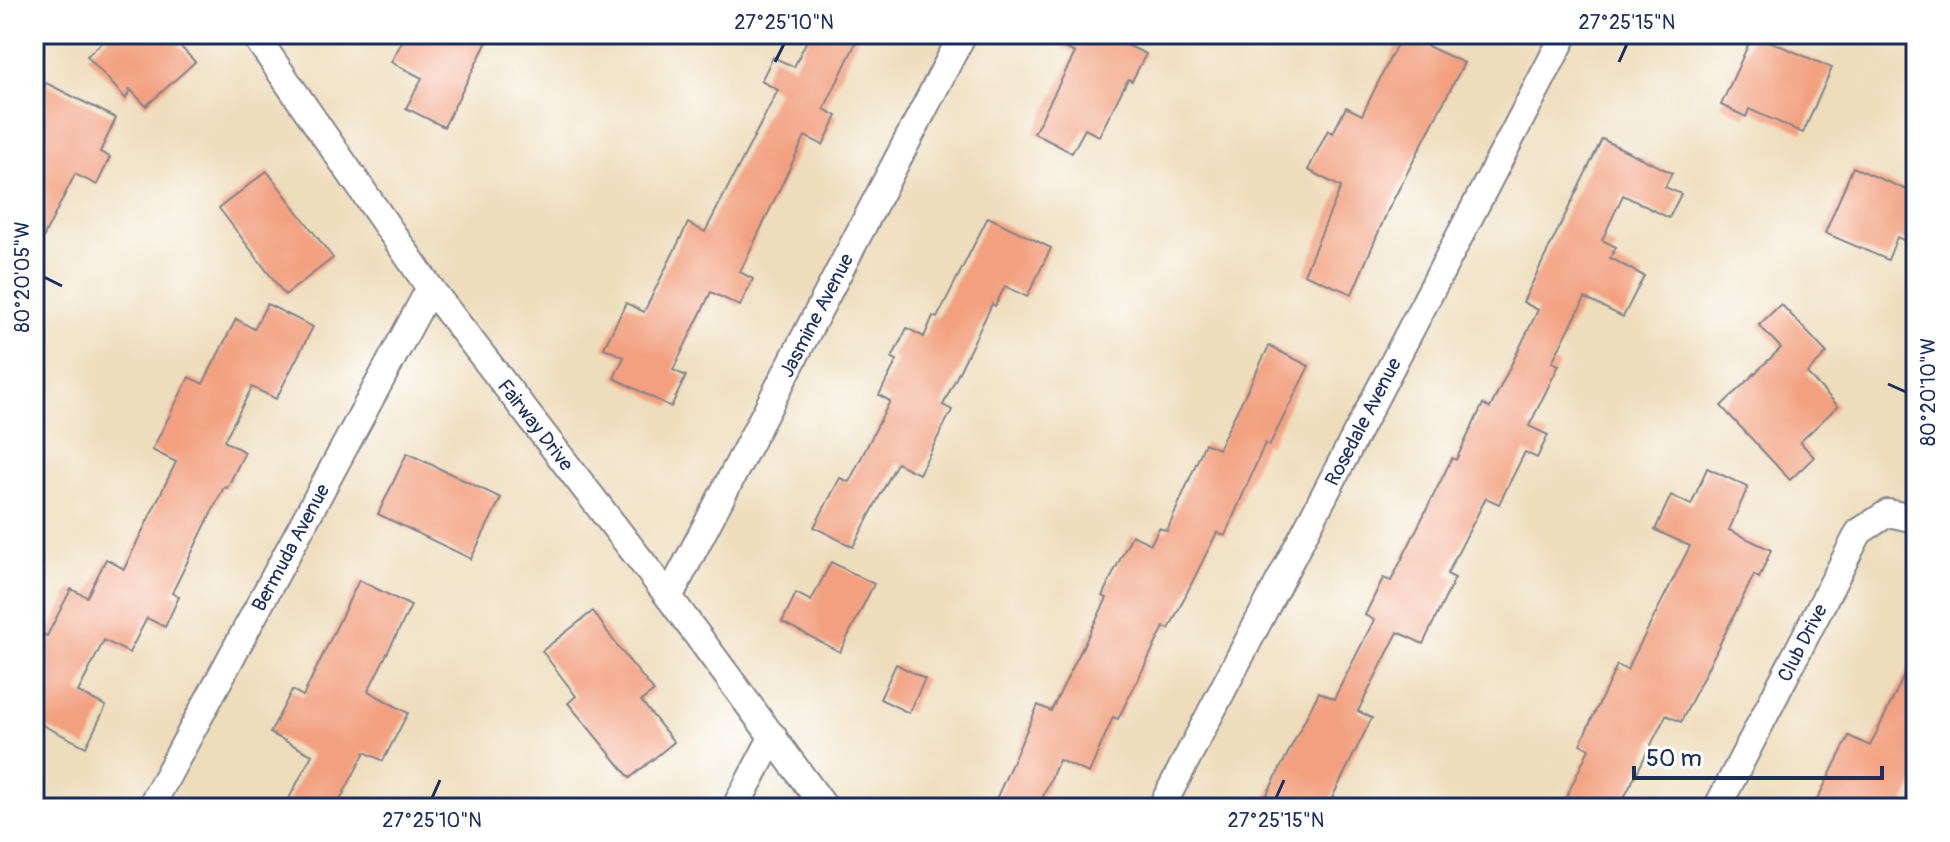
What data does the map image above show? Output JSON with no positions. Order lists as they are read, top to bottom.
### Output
{
  "streets": {
    "street": [
      "Jasmine Avenue",
      "Rosedale Avenue",
      "Fairway Drive",
      "Bermuda Avenue",
      "Club Drive"
    ]
  },
  "crossings": [
    ["Jasmine Avenue", "Fairway Drive"],
    ["Fairway Drive", "Bermuda Avenue"]
  ],
  "scale_bar": "50 m",
  "coordinates": [
    "27°25'10\"N",
    "27°25'15\"N",
    "80°20'05\"W",
    "80°20'10\"W"
  ]
}
